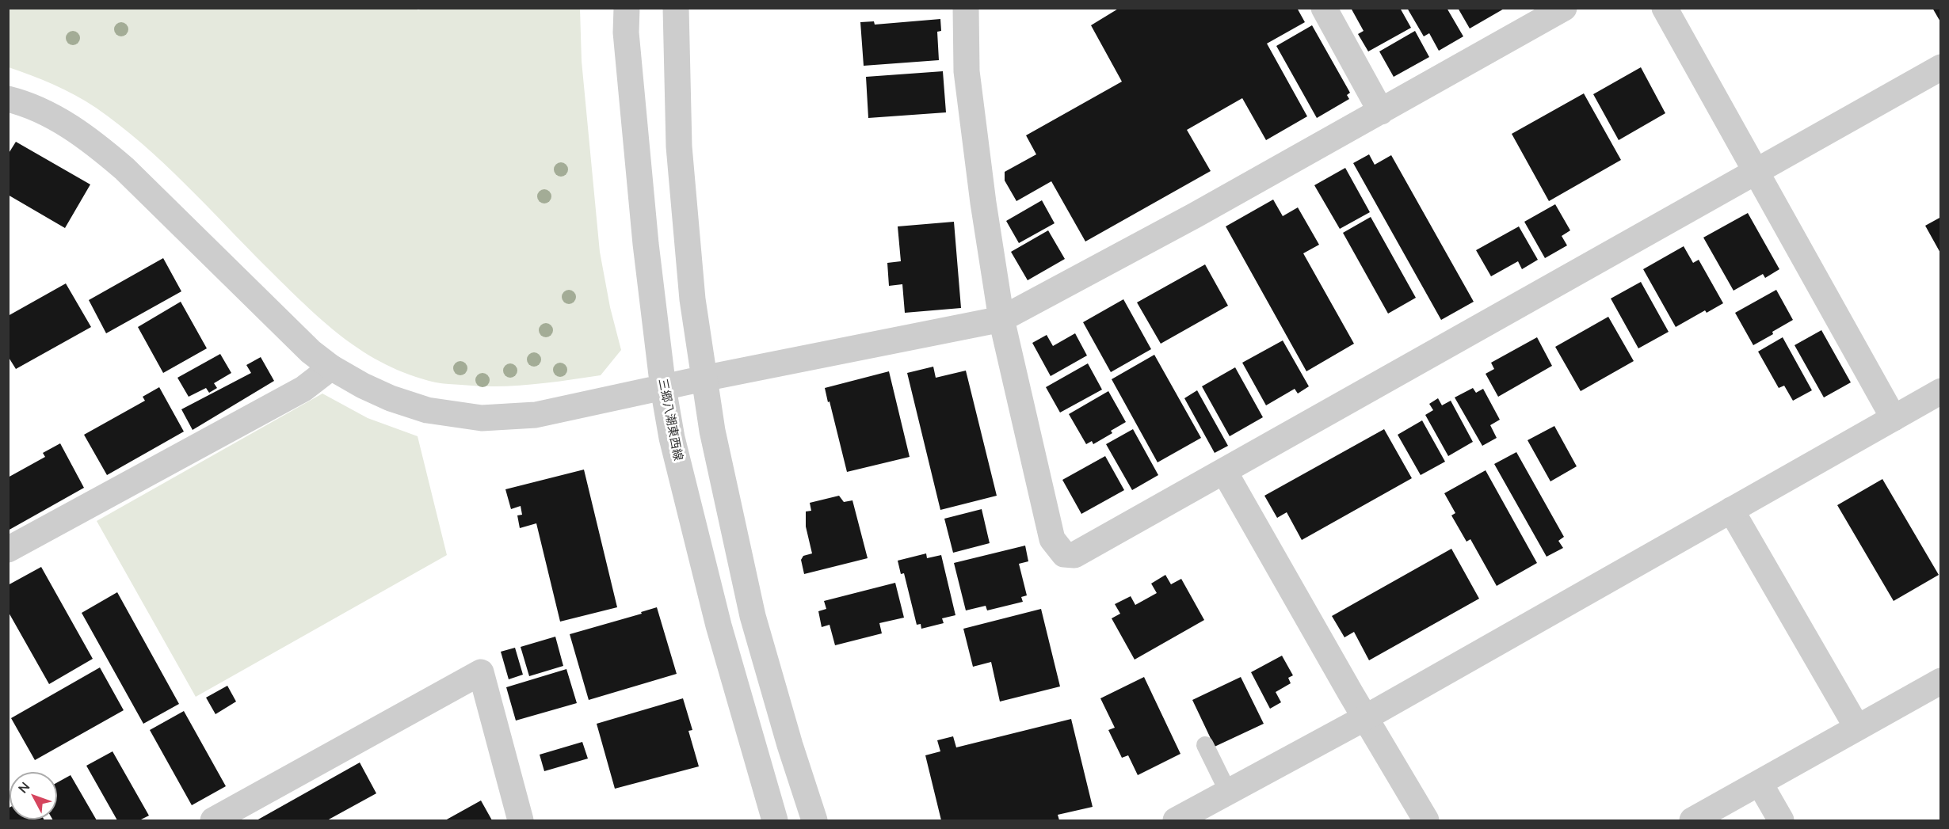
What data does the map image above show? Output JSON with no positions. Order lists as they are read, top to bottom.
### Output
{
  "streets": {
    "street": ["三郷八潮東西線"]
  },
  "north": "top left"
}
